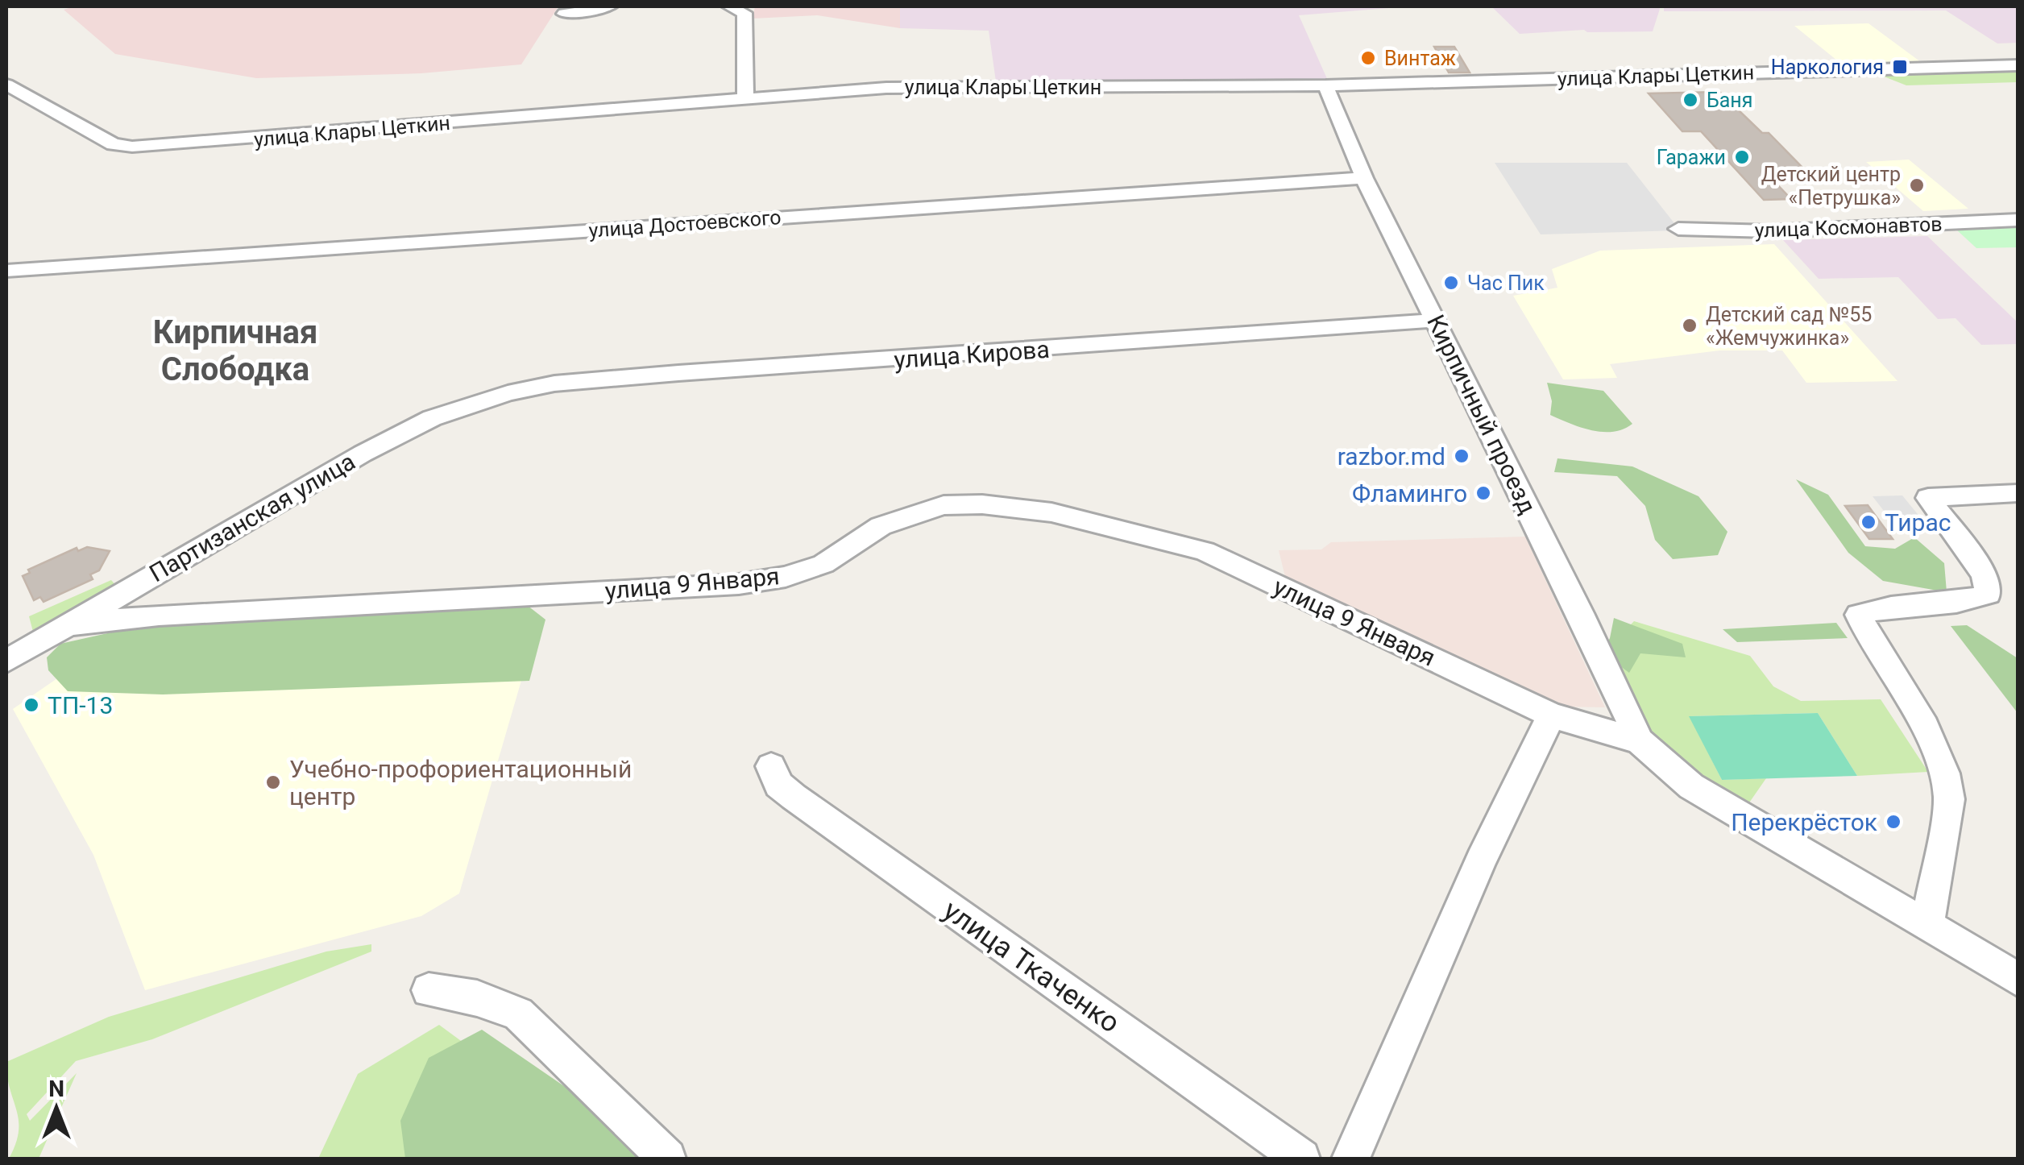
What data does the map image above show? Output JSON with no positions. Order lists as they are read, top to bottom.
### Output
{
  "streets": {
    "street": [
      "улица Клары Цеткин",
      "улица Достоевского",
      "улица Космонавтов",
      "улица Кирова",
      "Кирпичный проезд",
      "Партизанская улица",
      "улица 9 Января",
      "улица Ткаченко"
    ]
  },
  "crossings": [
    ["улица Клары Цеткин", "Кирпичный проезд"],
    ["улица Достоевского", "Кирпичный проезд"],
    ["улица Кирова", "Кирпичный проезд"],
    ["улица Кирова", "Партизанская улица"],
    ["Кирпичный проезд", "улица 9 Января"],
    ["Партизанская улица", "улица 9 Января"]
  ],
  "districts": ["Кирпичная Слободка"],
  "places": {
    "other": [
      "Винтаж",
      "Баня",
      "Гаражи",
      "Детский центр «Петрушка»",
      "Час Пик",
      "Детский сад №55 «Жемчужинка»",
      "razbor.md",
      "Фламинго",
      "Тирас",
      "ТП-13",
      "Учебно-профориентационный центр",
      "Перекрёсток"
    ],
    "transit": ["Наркология"]
  },
  "north": "top"
}
